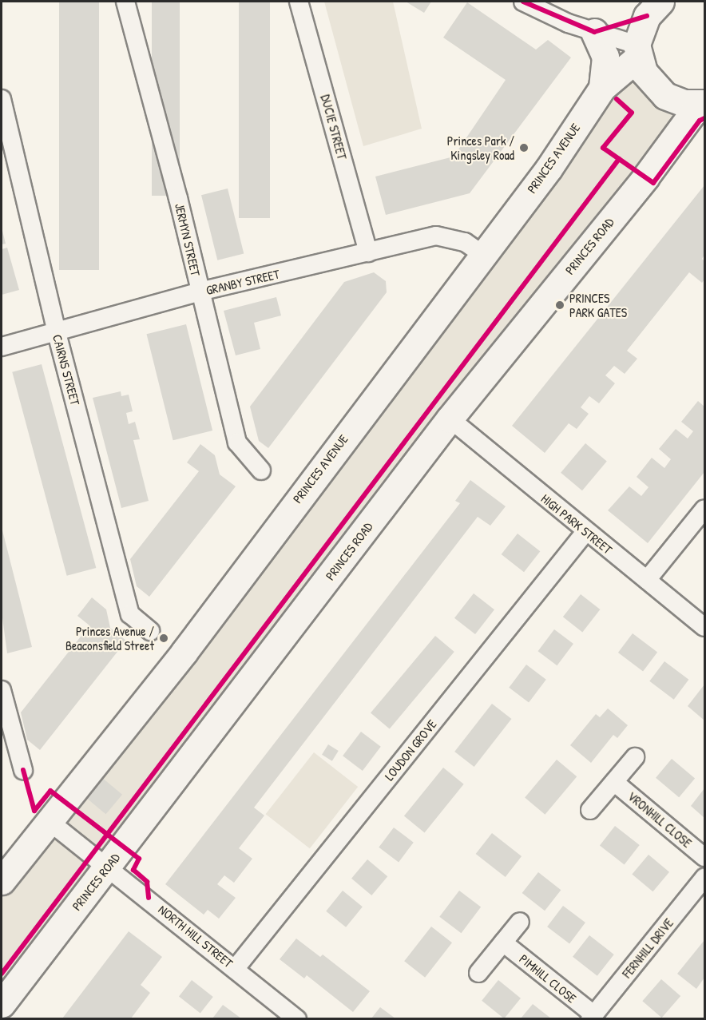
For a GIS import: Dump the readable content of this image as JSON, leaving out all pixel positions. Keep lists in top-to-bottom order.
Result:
{
  "streets": {
    "main road": ["PRINCES AVENUE", "PRINCES ROAD"],
    "street": [
      "DUCIE STREET",
      "JERMYN STREET",
      "GRANBY STREET",
      "CAIRNS STREET",
      "HIGH PARK STREET",
      "LOUDON GROVE",
      "VRONHILL CLOSE",
      "NORTH HILL STREET",
      "FERNHILL DRIVE",
      "PIMHILL CLOSE"
    ]
  },
  "crossings": [
    ["DUCIE STREET", "GRANBY STREET"],
    ["PRINCES AVENUE", "GRANBY STREET"],
    ["PRINCES AVENUE", "NORTH HILL STREET"],
    ["JERMYN STREET", "GRANBY STREET"],
    ["PRINCES ROAD", "HIGH PARK STREET"],
    ["PRINCES ROAD", "NORTH HILL STREET"],
    ["GRANBY STREET", "CAIRNS STREET"],
    ["HIGH PARK STREET", "LOUDON GROVE"],
    ["LOUDON GROVE", "NORTH HILL STREET"],
    ["FERNHILL DRIVE", "PIMHILL CLOSE"]
  ],
  "places": ["Princes Park / Kingsley Road", "PRINCES PARK GATES", "Princes Avenue / Beaconsfield Street"]
}
